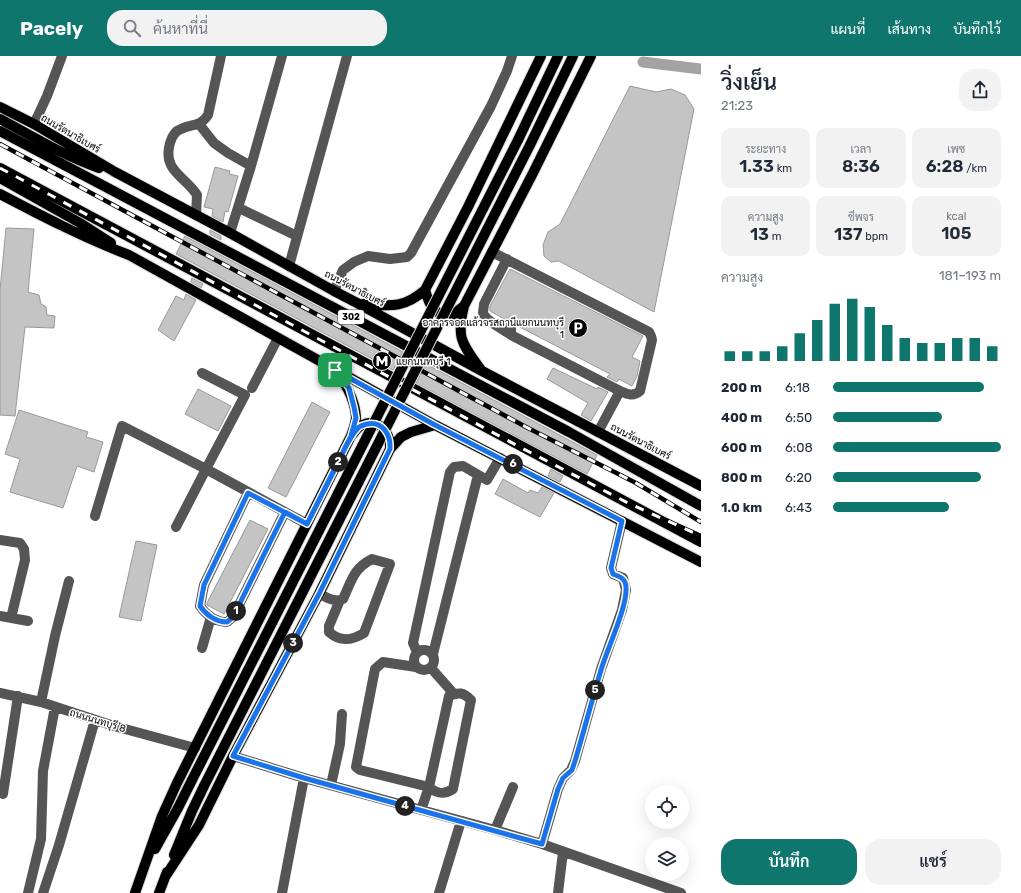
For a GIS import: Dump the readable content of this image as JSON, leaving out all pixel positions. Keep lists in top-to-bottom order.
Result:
{
  "streets": {
    "main road": ["ถนนรัตนาธิเบศร์", "302"],
    "street": ["ถนนนนทบุรี 8"]
  },
  "places": {
    "parking": ["อาคารจอดแล้วจรสถานีแยกนนทบุรี 1"],
    "metro station": ["แยกนนทบุรี 1"]
  },
  "page": {
    "header": "Pacely",
    "search": "ค้นหาที่นี่",
    "nav": ["แผนที่", "เส้นทาง", "บันทึกไว้"],
    "heading": ["วิ่งเย็น", "21:23"],
    "stats": [
      ["ระยะทาง", "1.33 km"],
      ["เวลา", "8:36"],
      ["เพซ", "6:28 /km"],
      ["ความสูง", "13 m"],
      ["ชีพจร", "137 bpm"],
      ["kcal", "105"]
    ],
    "chart": ["ความสูง", "181–193 m"],
    "list": [
      {
        "name": "200 m",
        "note": "6:18"
      },
      {
        "name": "400 m",
        "note": "6:50"
      },
      {
        "name": "600 m",
        "note": "6:08"
      },
      {
        "name": "800 m",
        "note": "6:20"
      },
      {
        "name": "1.0 km",
        "note": "6:43"
      }
    ],
    "pins": [
      "2",
      "6",
      "1",
      "3",
      "5",
      "4"
    ],
    "buttons": ["บันทึก", "แชร์"]
  }
}
